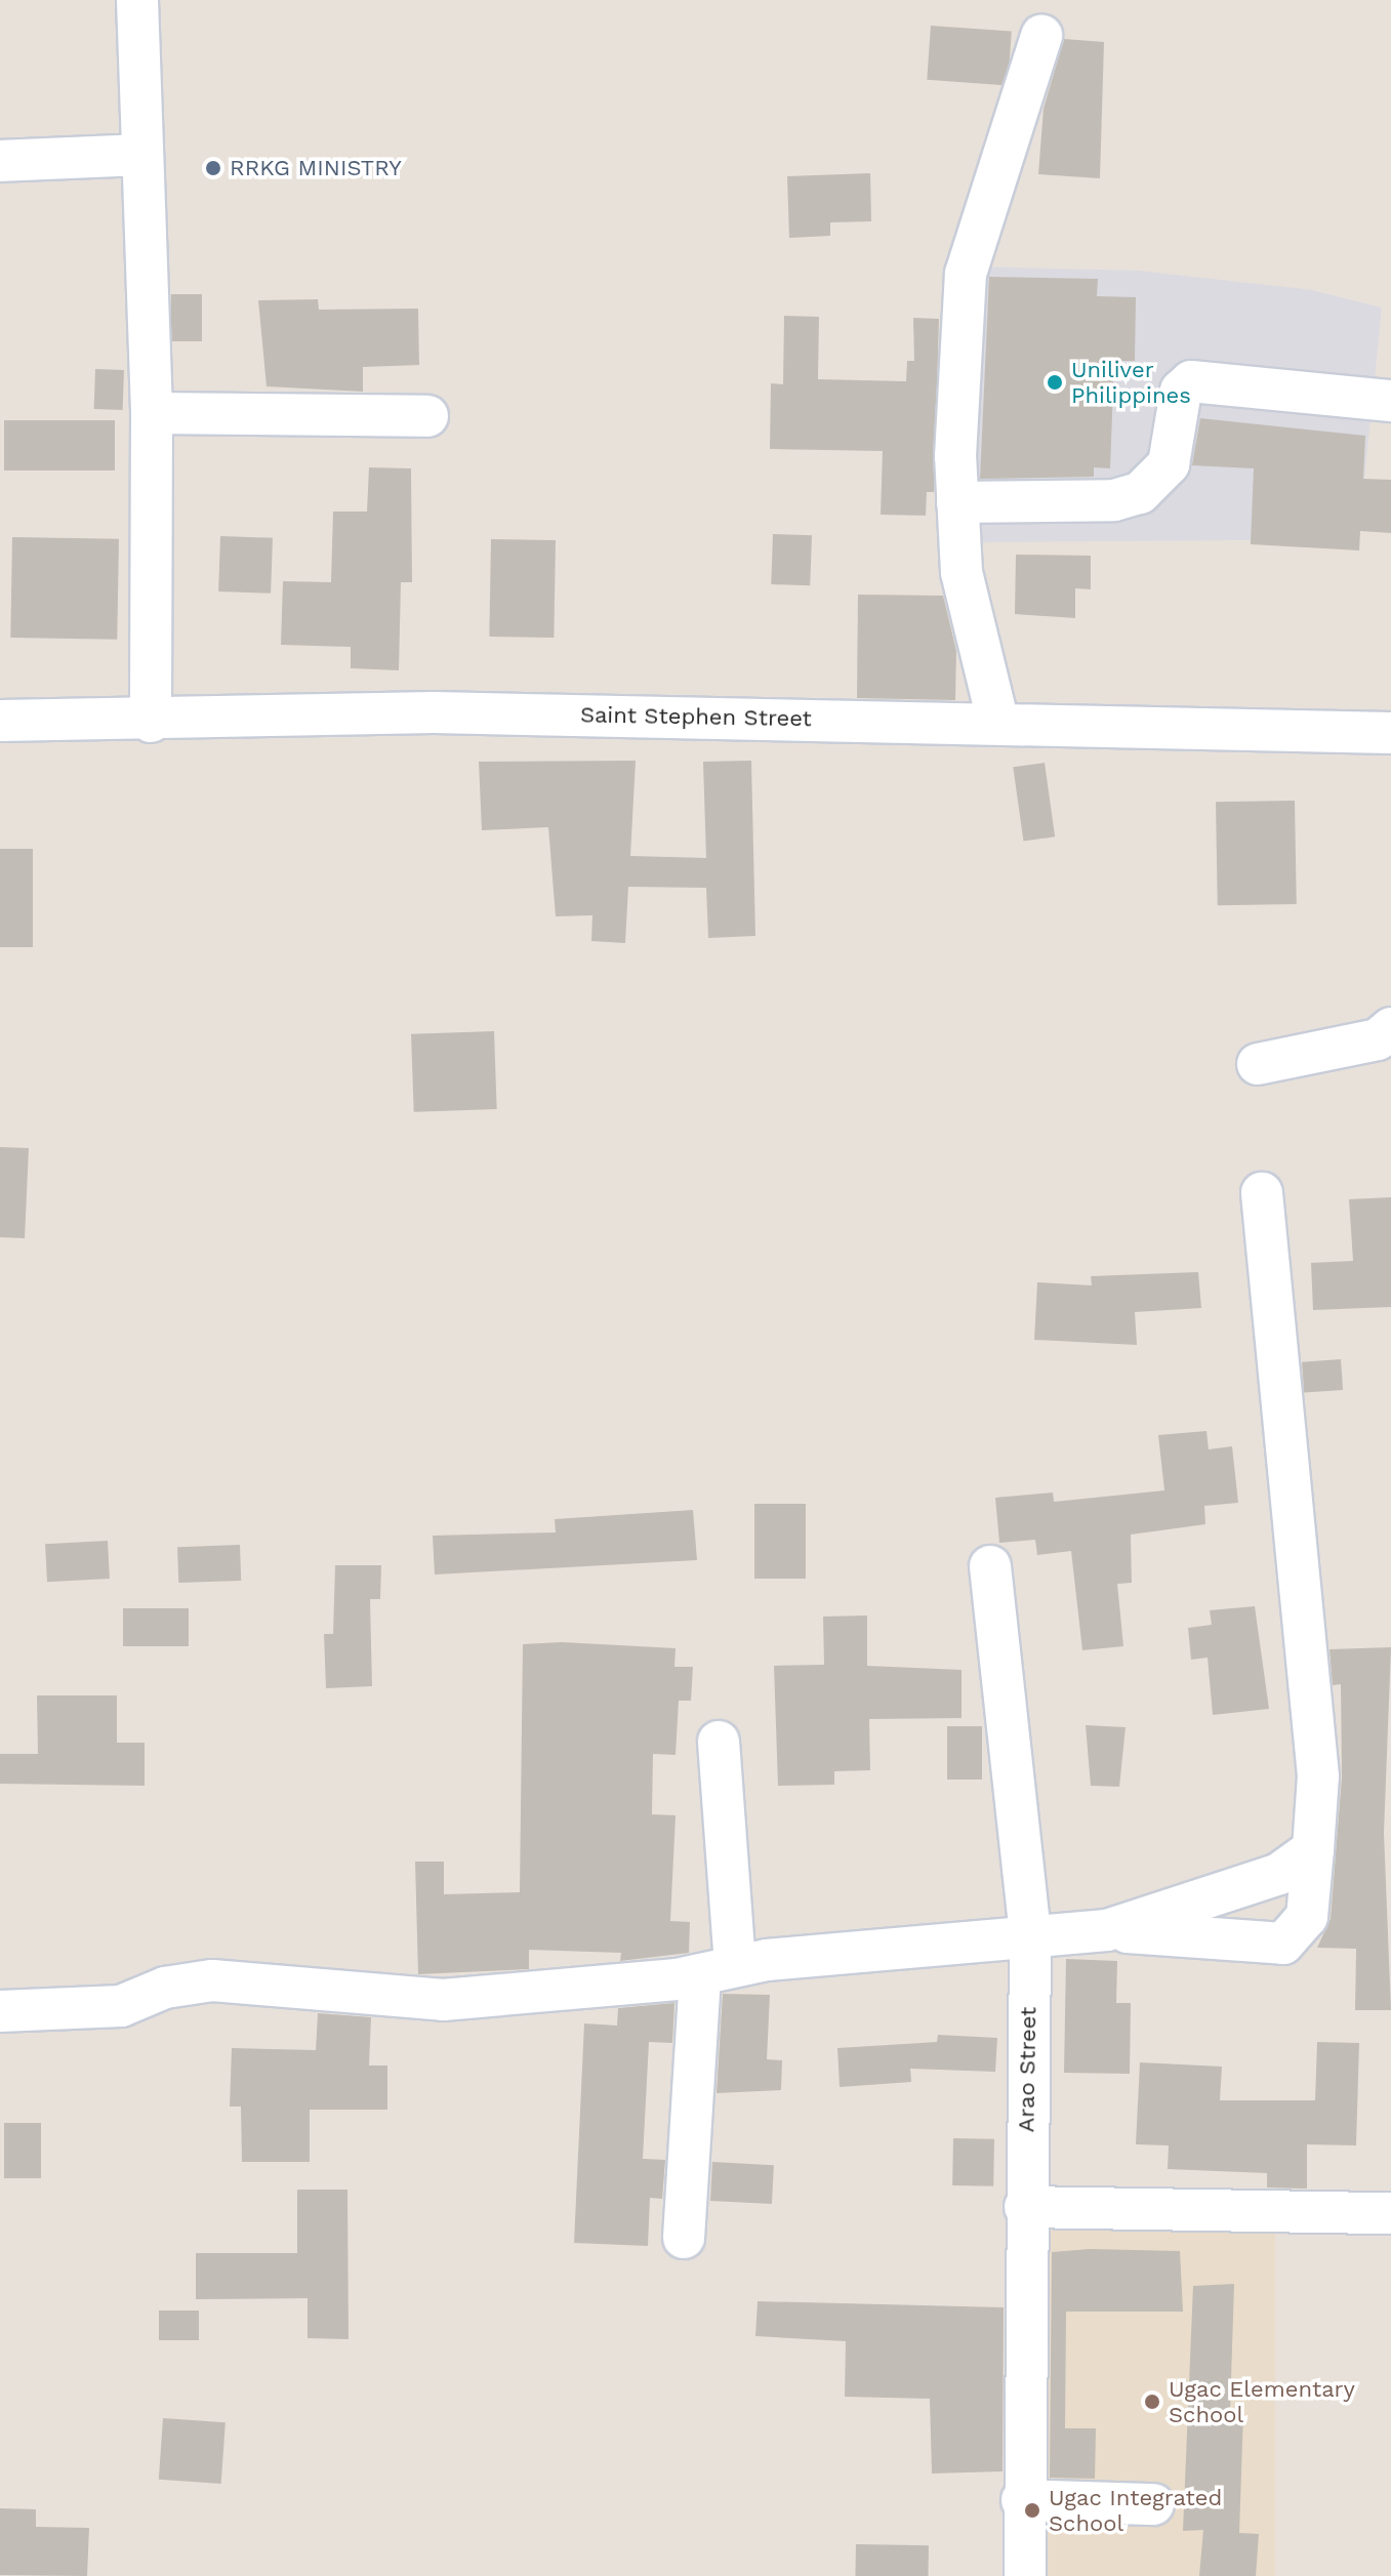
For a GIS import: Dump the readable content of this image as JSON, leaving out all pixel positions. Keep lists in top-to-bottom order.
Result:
{
  "streets": {
    "street": ["Saint Stephen Street", "Arao Street"]
  },
  "places": [
    "RRKG MINISTRY",
    "Uniliver Philippines",
    "Ugac Elementary School",
    "Ugac Integrated School"
  ]
}
